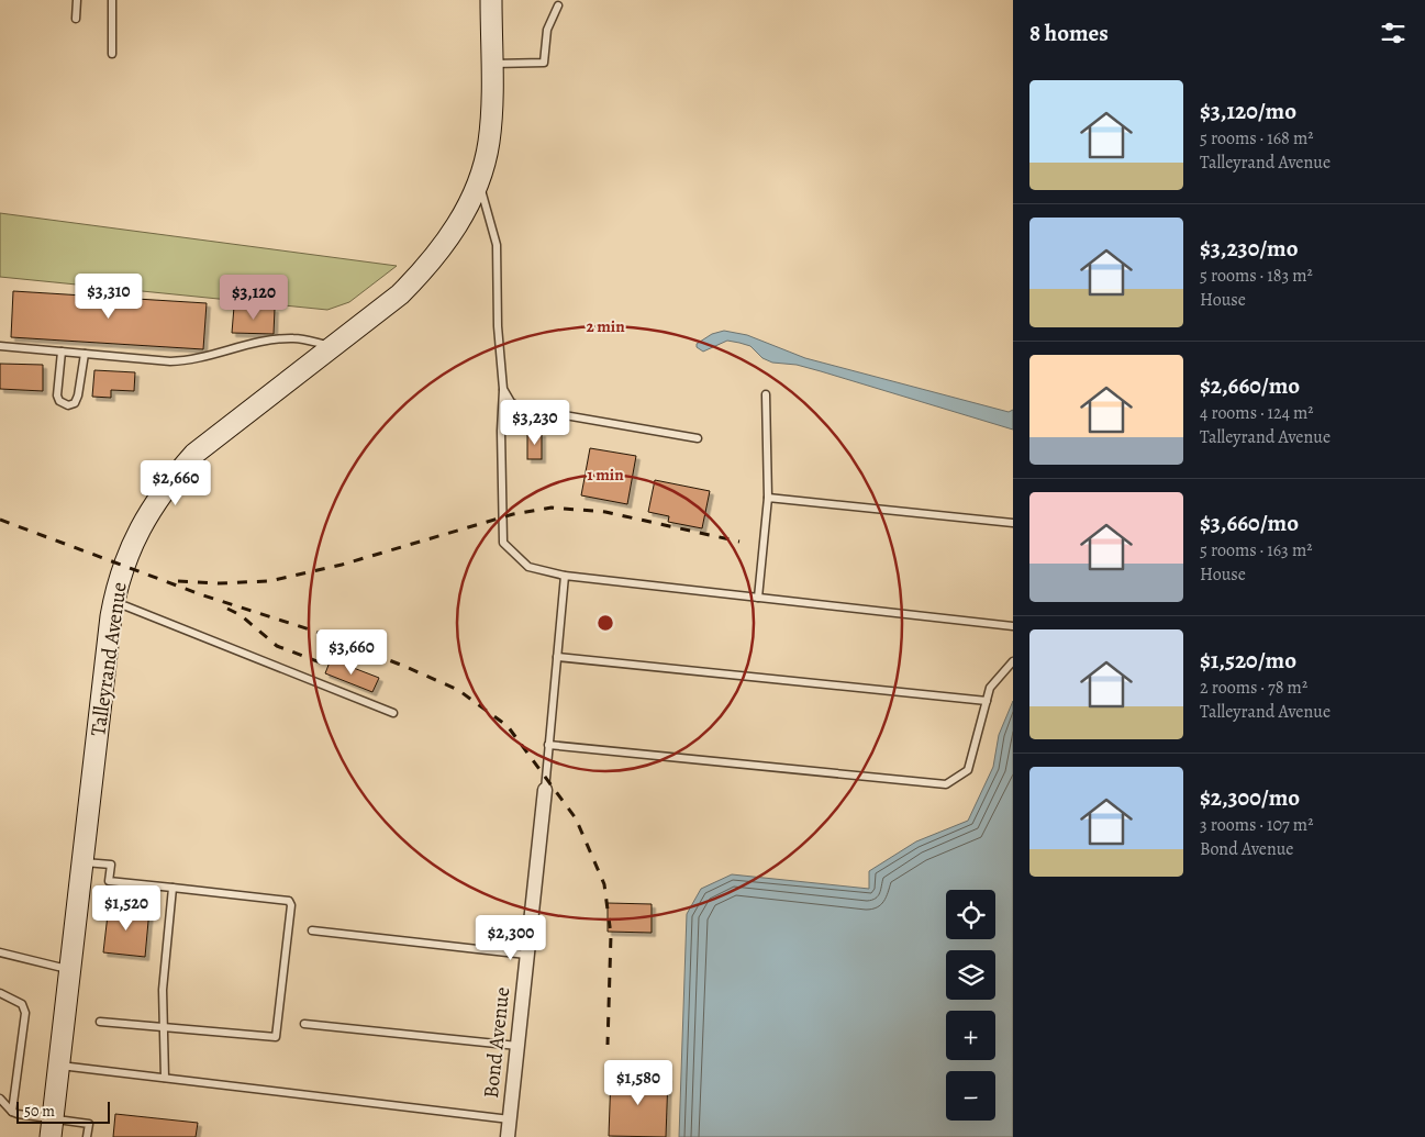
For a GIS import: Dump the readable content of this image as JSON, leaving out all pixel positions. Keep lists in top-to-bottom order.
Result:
{
  "streets": {
    "street": ["Talleyrand Avenue", "Bond Avenue"]
  },
  "scale_bar": "50 m",
  "page": {
    "heading": "8 homes",
    "list": [
      {
        "name": "$3,120/mo",
        "note": "5 rooms · 168 m² · Talleyrand Avenue"
      },
      {
        "name": "$3,230/mo",
        "note": "5 rooms · 183 m² · House"
      },
      {
        "name": "$2,660/mo",
        "note": "4 rooms · 124 m² · Talleyrand Avenue"
      },
      {
        "name": "$3,660/mo",
        "note": "5 rooms · 163 m² · House"
      },
      {
        "name": "$1,520/mo",
        "note": "2 rooms · 78 m² · Talleyrand Avenue"
      },
      {
        "name": "$2,300/mo",
        "note": "3 rooms · 107 m² · Bond Avenue"
      }
    ],
    "price": [
      "$3,310",
      "$3,120",
      "$3,230",
      "$2,660",
      "$3,660",
      "$1,520",
      "$2,300",
      "$1,580"
    ],
    "map_buttons": ["+", "−"],
    "scale": "50 m"
  },
  "rings": ["2 min", "1 min"]
}
